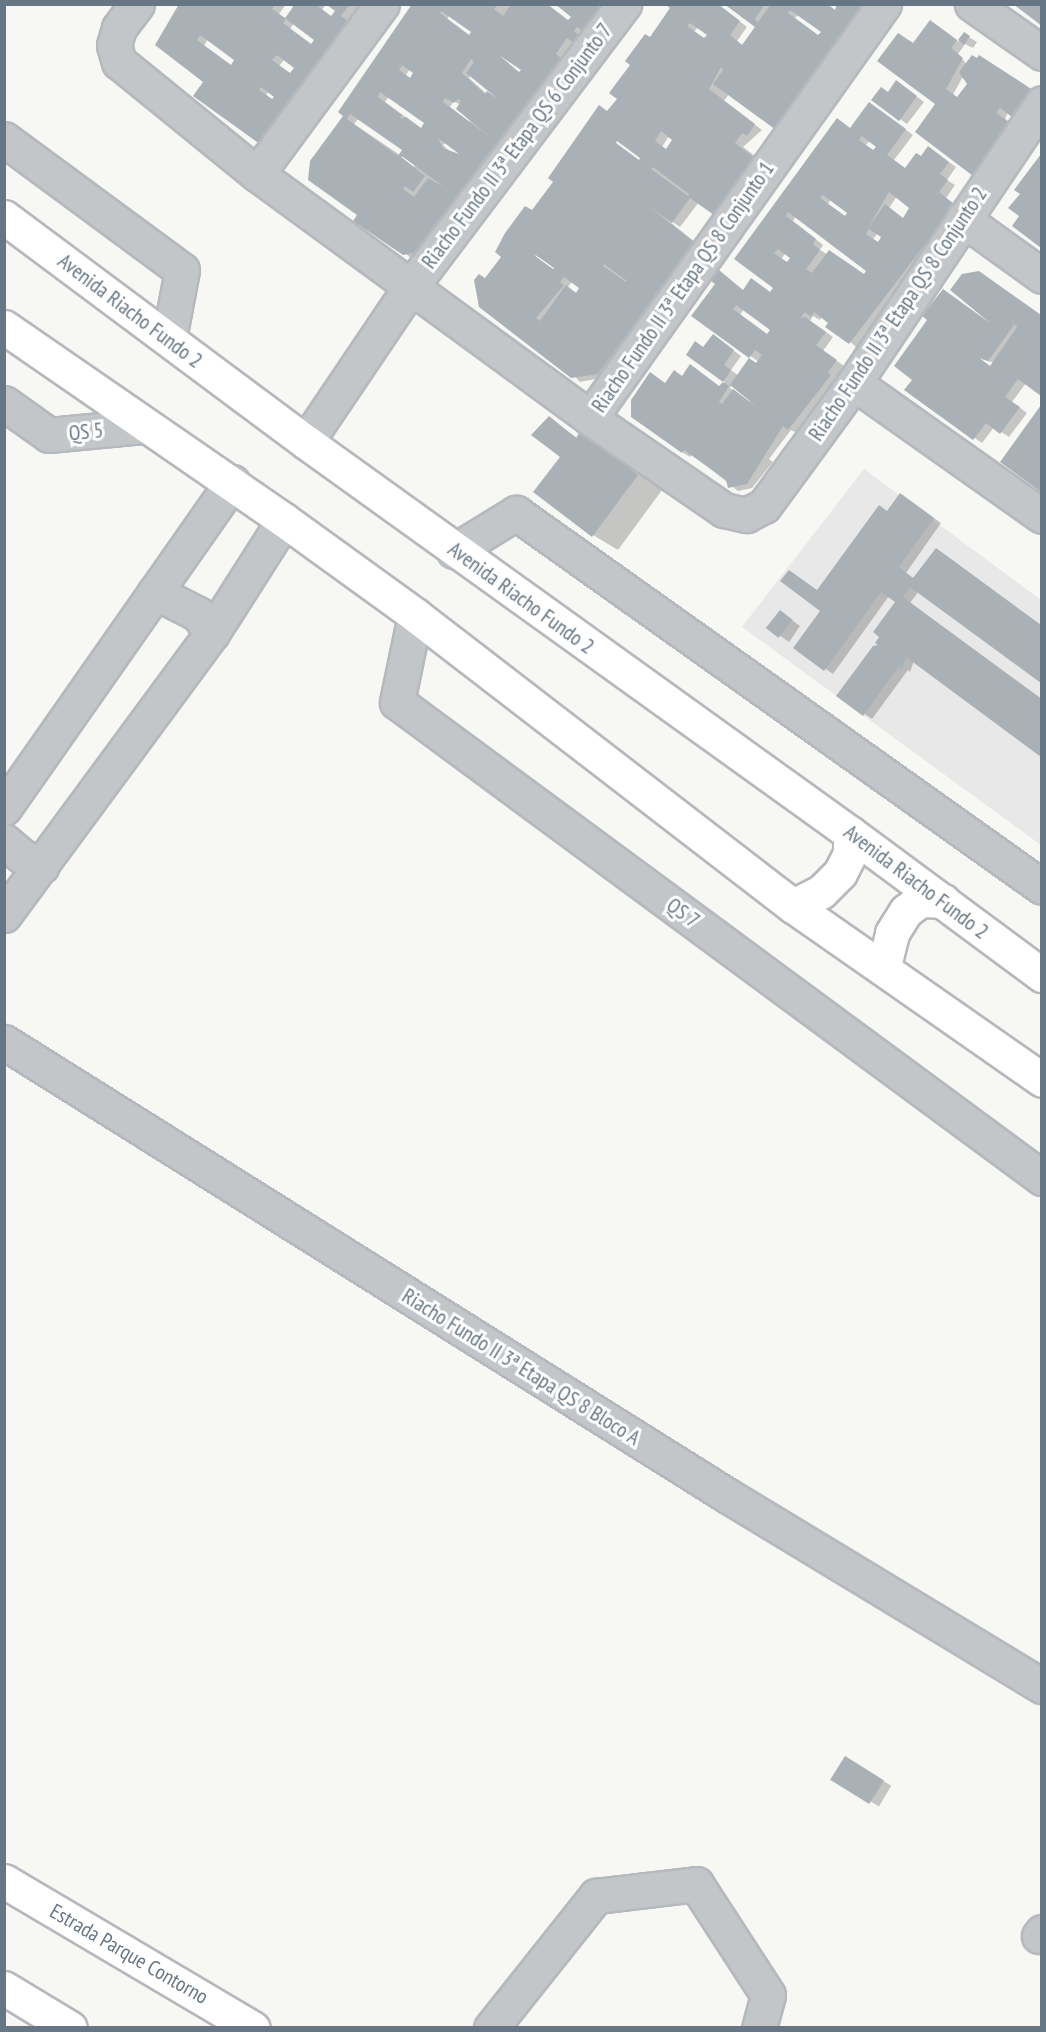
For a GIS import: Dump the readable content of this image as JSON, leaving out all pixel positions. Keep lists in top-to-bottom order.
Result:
{
  "streets": {
    "main road": ["Avenida Riacho Fundo 2", "Estrada Parque Contorno"],
    "street": [
      "Riacho Fundo II 3ª Etapa QS 6 Conjunto 7",
      "Riacho Fundo II 3ª Etapa QS 8 Conjunto 1",
      "Riacho Fundo II 3ª Etapa QS 8 Conjunto 2",
      "QS 5",
      "QS 7",
      "Riacho Fundo II 3ª Etapa QS 8 Bloco A"
    ]
  },
  "crossings": [
    ["Riacho Fundo II 3ª Etapa QS 6 Conjunto 7", "Riacho Fundo II 3ª Etapa QS 8 Conjunto 1"],
    ["Riacho Fundo II 3ª Etapa QS 6 Conjunto 7", "Avenida Riacho Fundo 2"],
    ["Riacho Fundo II 3ª Etapa QS 8 Conjunto 1", "Riacho Fundo II 3ª Etapa QS 8 Conjunto 2"]
  ]
}
